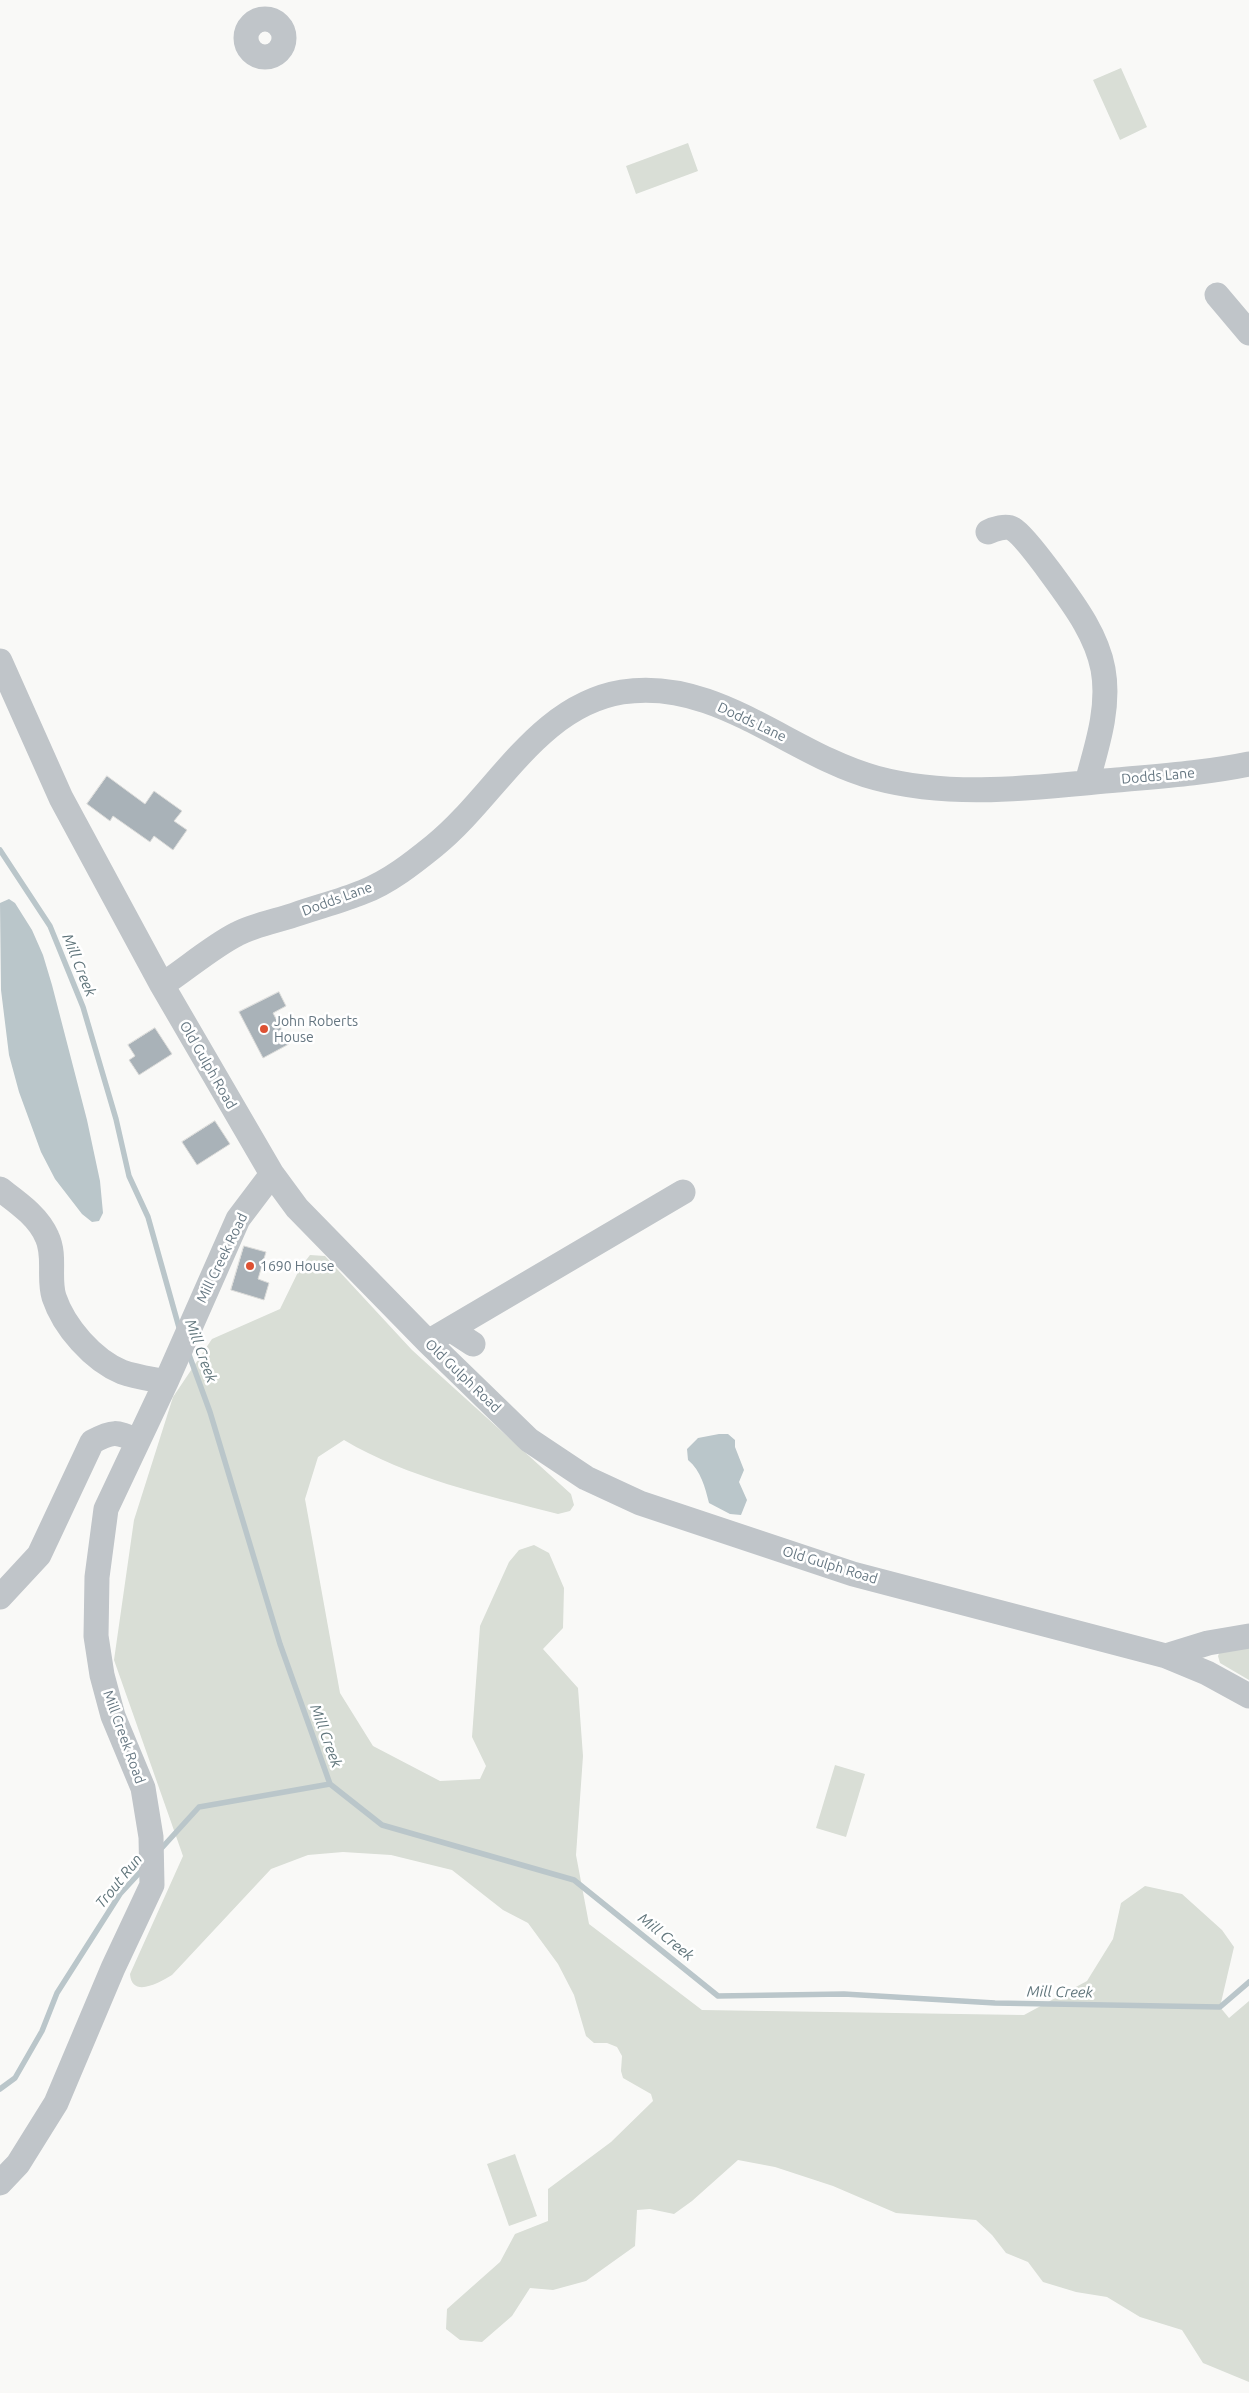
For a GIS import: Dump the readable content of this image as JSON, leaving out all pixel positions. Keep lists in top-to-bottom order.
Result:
{
  "streets": {
    "street": ["Dodds Lane", "Old Gulph Road", "Mill Creek Road"]
  },
  "crossings": [
    ["Dodds Lane", "Old Gulph Road"],
    ["Old Gulph Road", "Mill Creek Road"]
  ],
  "water": ["Mill Creek", "Trout Run"],
  "places": ["John Roberts House", "1690 House"]
}
